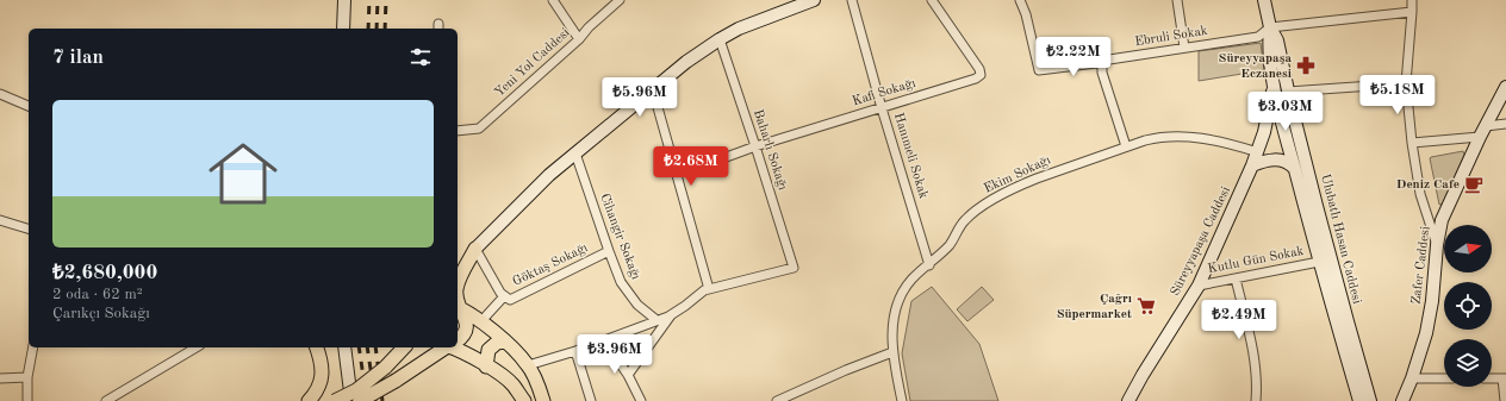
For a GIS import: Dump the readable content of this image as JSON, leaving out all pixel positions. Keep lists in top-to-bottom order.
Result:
{
  "streets": {
    "street": [
      "Ebruli Sokak",
      "Yeni Yol Caddesi",
      "Kafi Sokağı",
      "Baharlı Sokağı",
      "Hanımeli Sokak",
      "Ekim Sokağı",
      "Cihangir Sokağı",
      "Ulubatlı Hasan Caddesi",
      "Süreyyapaşa Caddesi",
      "Kutlu Gün Sokak",
      "Göktaş Sokağı",
      "Zafer Caddesi"
    ]
  },
  "crossings": [
    ["Ebruli Sokak", "Süreyyapaşa Caddesi"],
    ["Kafi Sokağı", "Baharlı Sokağı"],
    ["Kafi Sokağı", "Hanımeli Sokak"],
    ["Hanımeli Sokak", "Ekim Sokağı"],
    ["Ekim Sokağı", "Süreyyapaşa Caddesi"],
    ["Cihangir Sokağı", "Göktaş Sokağı"],
    ["Ulubatlı Hasan Caddesi", "Süreyyapaşa Caddesi"],
    ["Ulubatlı Hasan Caddesi", "Kutlu Gün Sokak"],
    ["Süreyyapaşa Caddesi", "Kutlu Gün Sokak"]
  ],
  "places": {
    "pharmacy": ["Süreyyapaşa Eczanesi"],
    "cafe": ["Deniz Cafe"],
    "supermarket": ["Çağrı Süpermarket"]
  },
  "north": "right",
  "page": {
    "heading": "7 ilan",
    "price": [
      "₺2.22M",
      "₺5.18M",
      "₺5.96M",
      "₺3.03M",
      "₺2.68M",
      "₺2.49M",
      "₺3.96M"
    ],
    "list": [
      {
        "name": "₺2,680,000",
        "note": "2 oda · 62 m² · Çarıkçı Sokağı"
      }
    ]
  }
}
